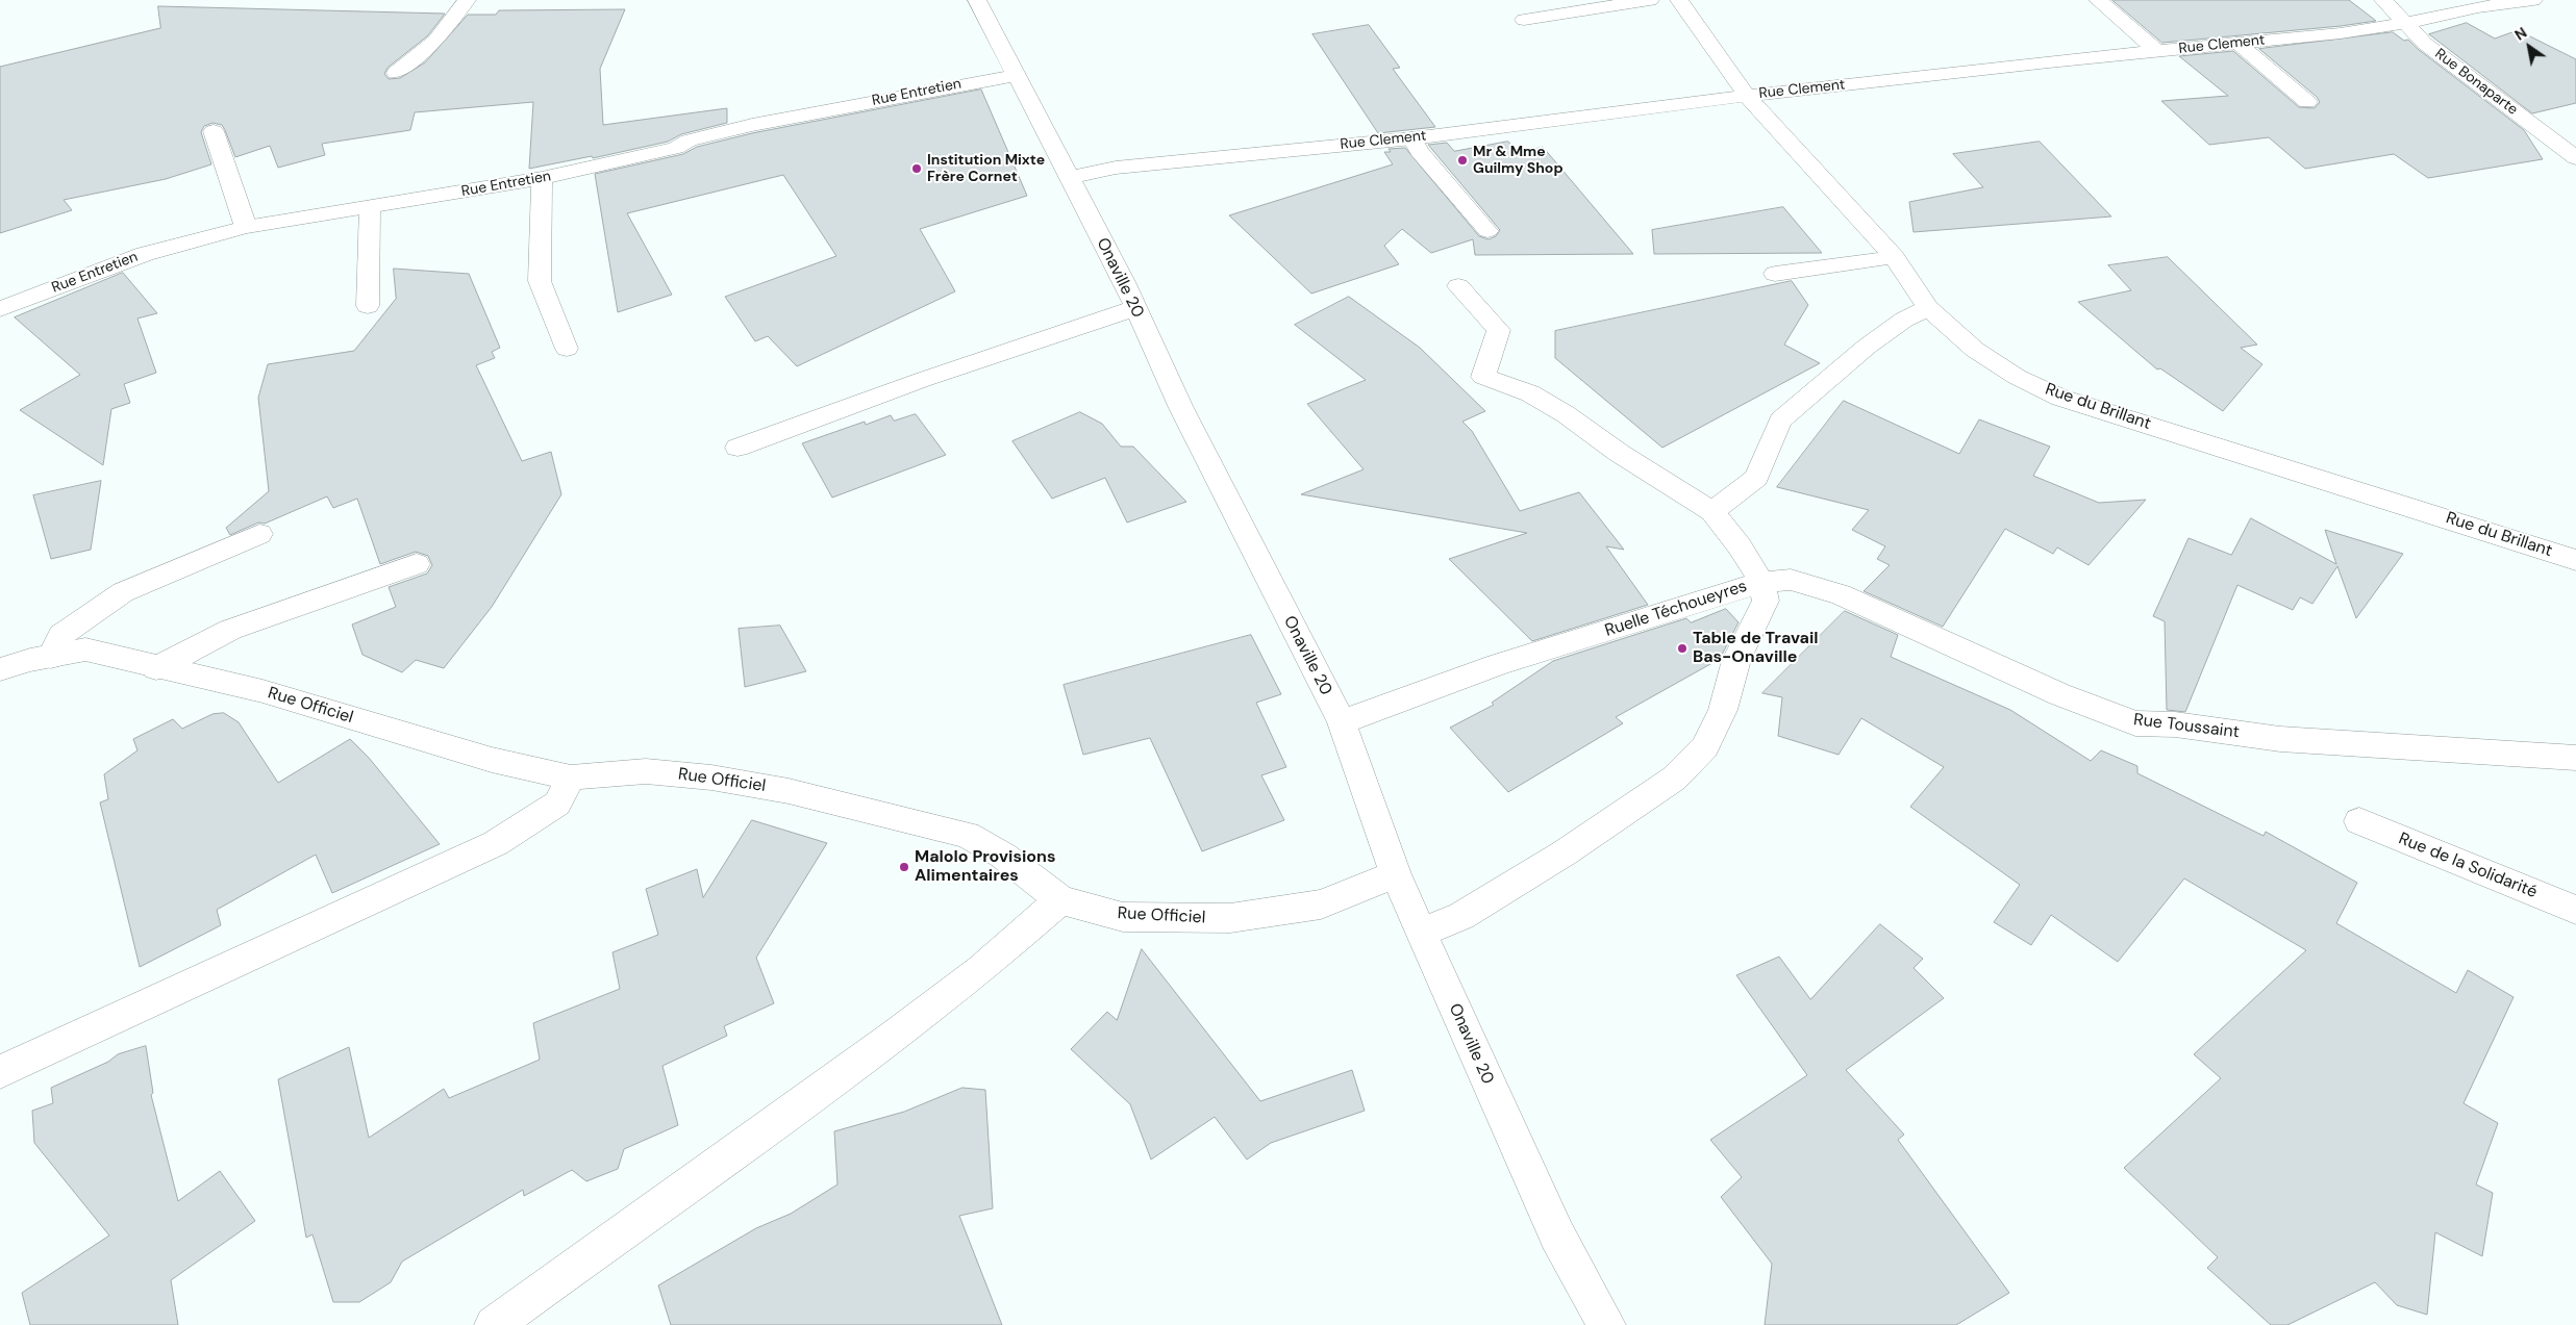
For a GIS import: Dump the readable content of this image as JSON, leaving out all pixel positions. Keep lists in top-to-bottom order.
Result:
{
  "streets": {
    "street": [
      "Rue Clement",
      "Rue Bonaparte",
      "Rue Entretien",
      "Onaville 20",
      "Rue du Brillant",
      "Ruelle Téchoueyres",
      "Rue Officiel",
      "Rue Toussaint",
      "Rue de la Solidarité"
    ]
  },
  "crossings": [
    ["Rue Clement", "Rue Bonaparte"],
    ["Rue Clement", "Onaville 20"],
    ["Rue Clement", "Rue du Brillant"],
    ["Rue Entretien", "Onaville 20"],
    ["Onaville 20", "Ruelle Téchoueyres"],
    ["Onaville 20", "Rue Officiel"],
    ["Ruelle Téchoueyres", "Rue Toussaint"]
  ],
  "places": [
    "Mr & Mme Guilmy Shop",
    "Institution Mixte Frère Cornet",
    "Table de Travail Bas-Onaville",
    "Malolo Provisions Alimentaires"
  ],
  "north": "top left"
}
